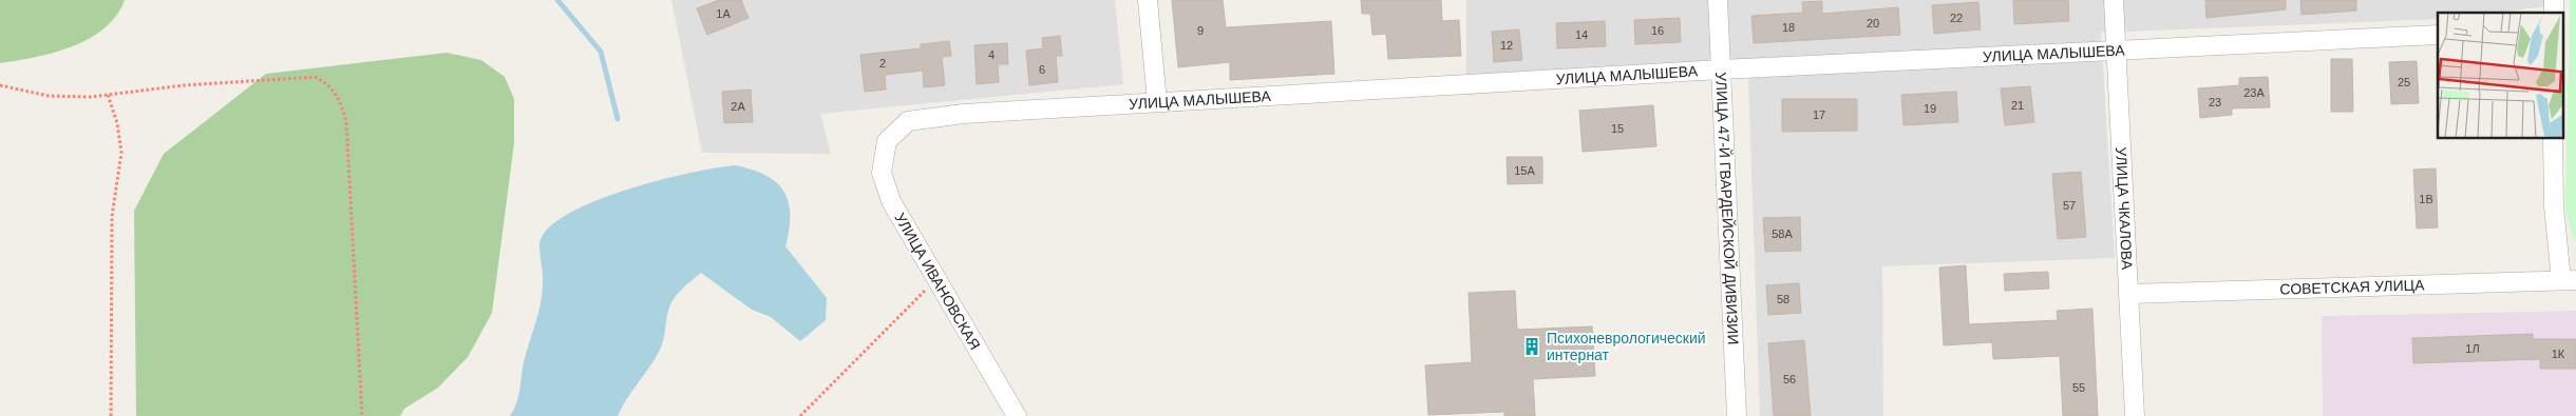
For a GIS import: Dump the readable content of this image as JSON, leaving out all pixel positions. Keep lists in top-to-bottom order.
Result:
{
  "streets": {
    "street": [
      "УЛИЦА МАЛЫШЕВА",
      "УЛИЦА 47-Й ГВАРДЕЙСКОЙ ДИВИЗИИ",
      "УЛИЦА ЧКАЛОВА",
      "УЛИЦА ИВАНОВСКАЯ",
      "СОВЕТСКАЯ УЛИЦА"
    ]
  },
  "crossings": [
    ["УЛИЦА МАЛЫШЕВА", "УЛИЦА 47-Й ГВАРДЕЙСКОЙ ДИВИЗИИ"],
    ["УЛИЦА МАЛЫШЕВА", "УЛИЦА ЧКАЛОВА"],
    ["УЛИЦА МАЛЫШЕВА", "УЛИЦА ИВАНОВСКАЯ"],
    ["УЛИЦА ЧКАЛОВА", "СОВЕТСКАЯ УЛИЦА"]
  ],
  "places": {
    "building": ["Психоневрологический интернат"]
  },
  "house_numbers": [
    "1А",
    "22",
    "20",
    "18",
    "9",
    "16",
    "14",
    "12",
    "4",
    "2",
    "6",
    "25",
    "23А",
    "23",
    "21",
    "2А",
    "19",
    "17",
    "15",
    "15А",
    "1В",
    "57",
    "58А",
    "58",
    "1Л",
    "1К",
    "56",
    "55"
  ]
}
